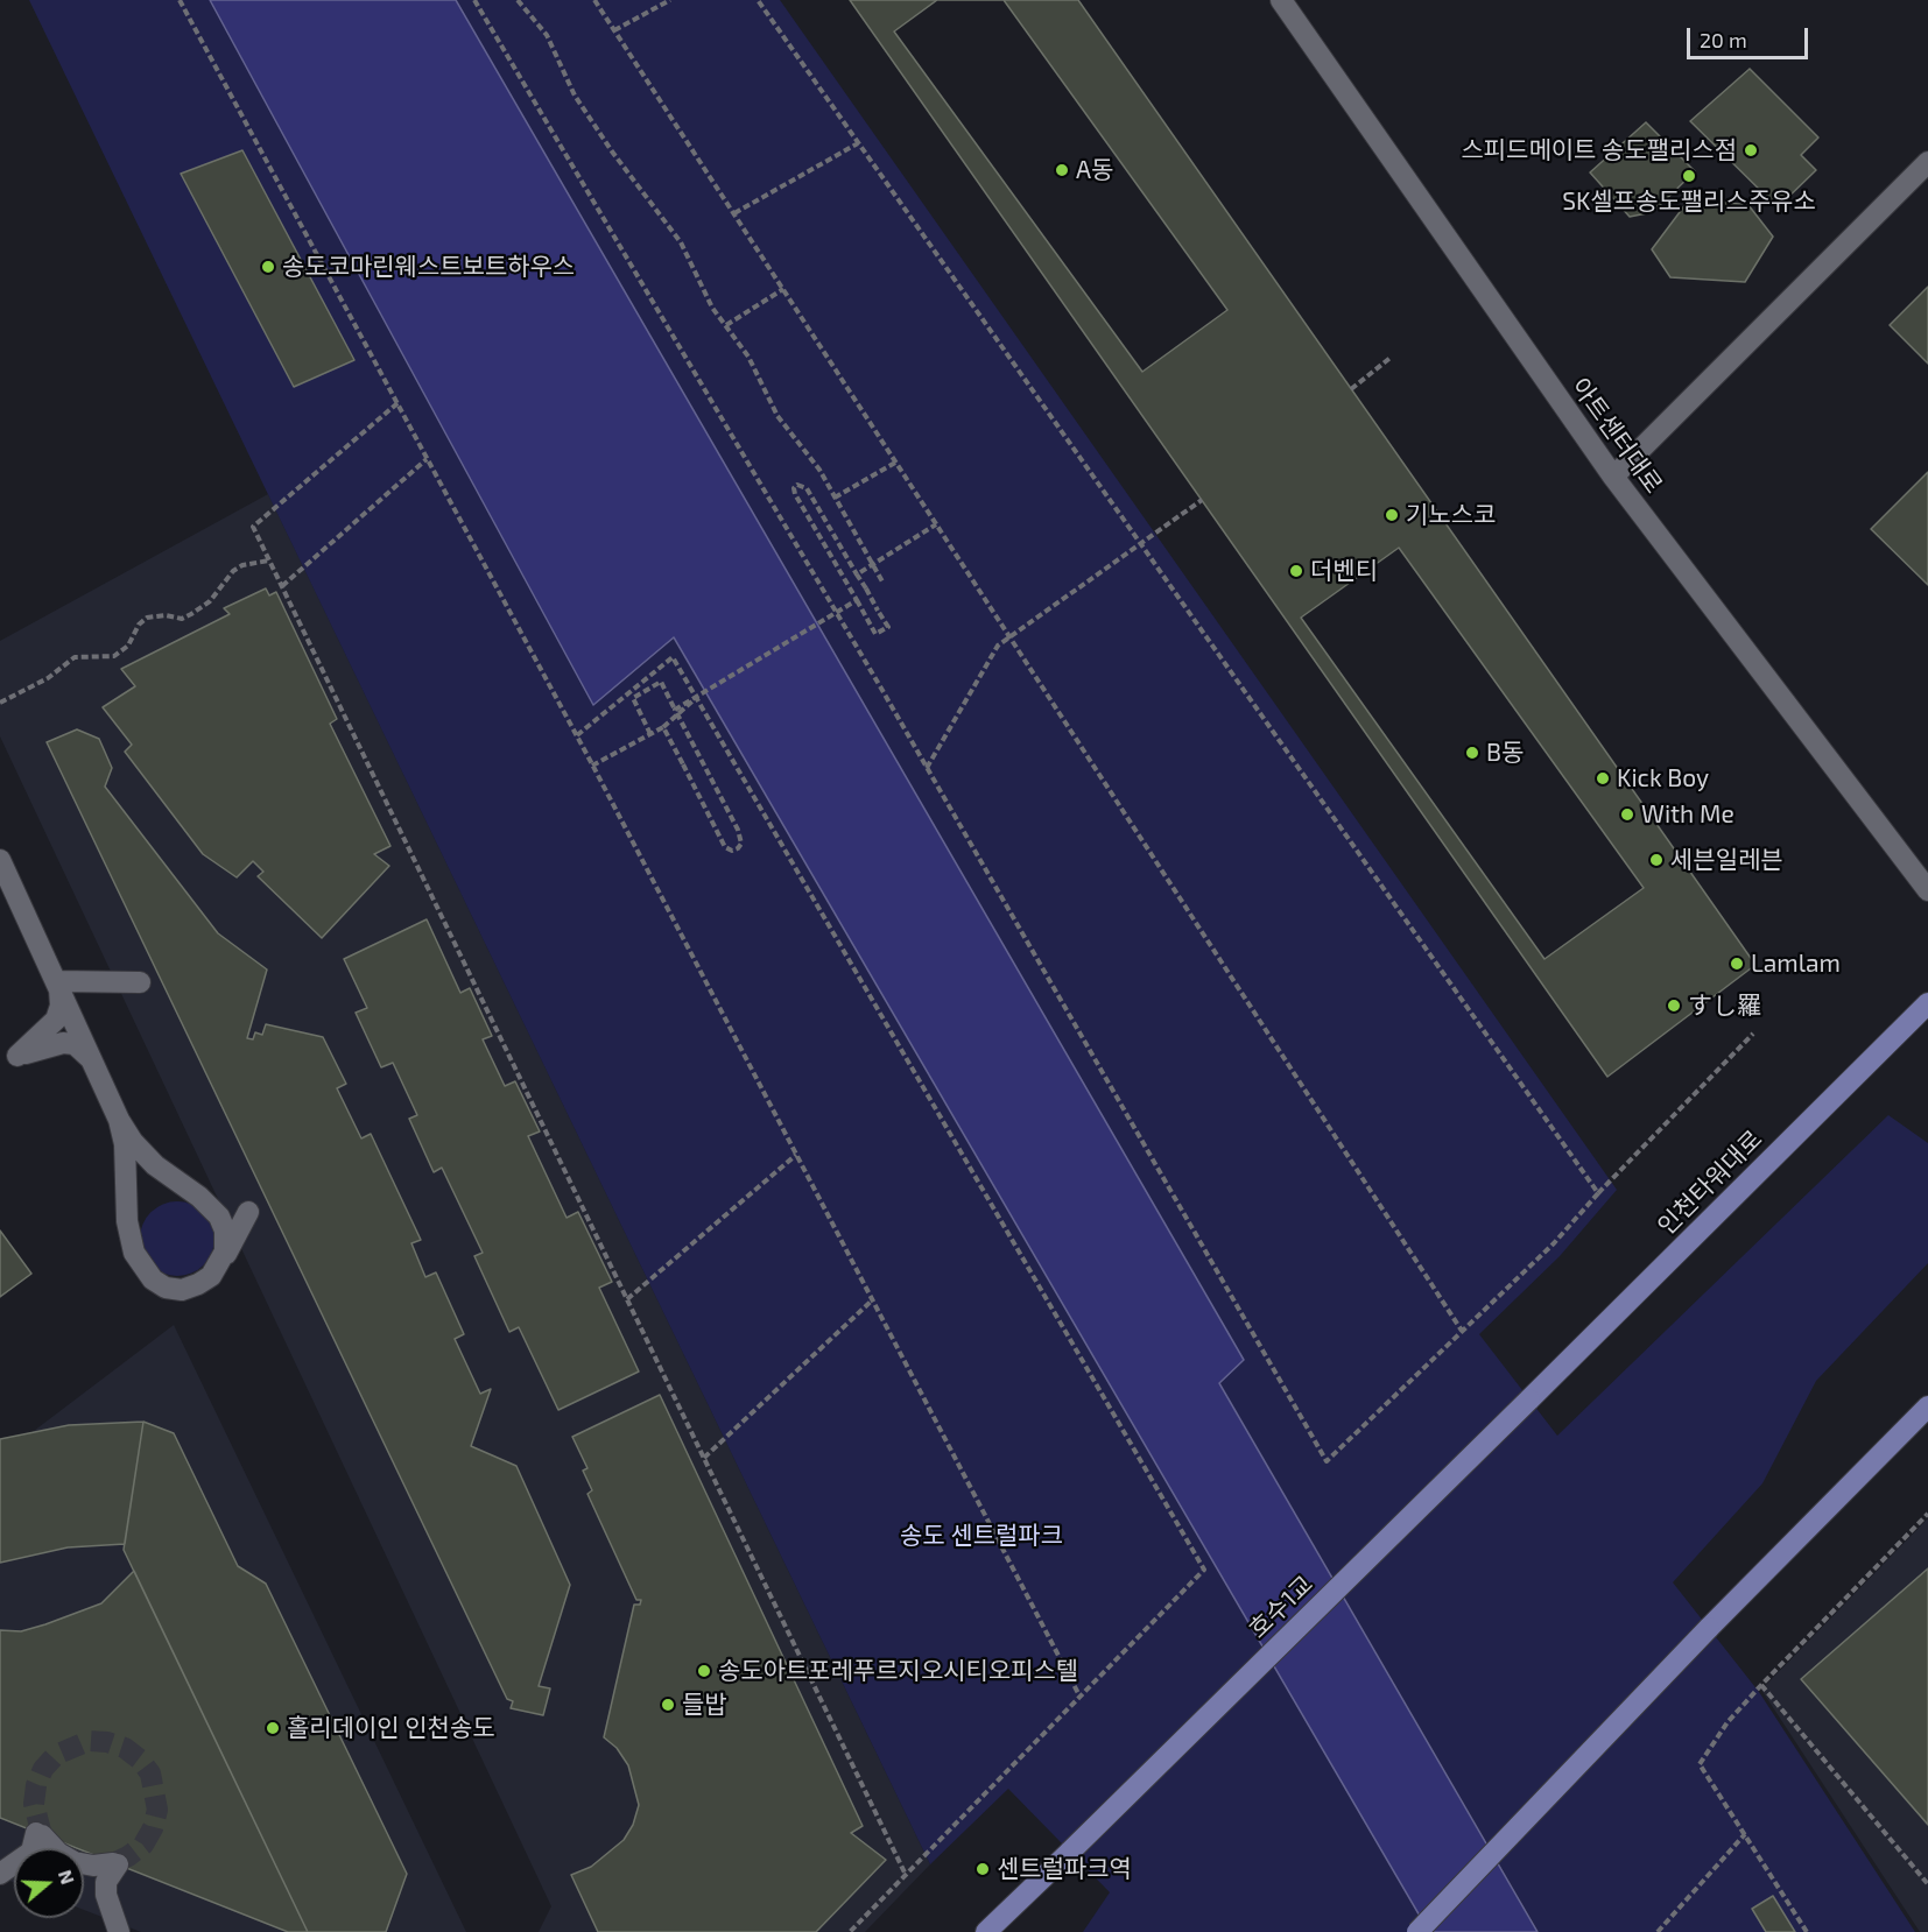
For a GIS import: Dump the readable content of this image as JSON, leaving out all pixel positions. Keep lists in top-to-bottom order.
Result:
{
  "streets": {
    "main road": ["인천타워대로", "호수1교"],
    "street": ["아트센터대로"]
  },
  "crossings": [
    ["인천타워대로", "호수1교"]
  ],
  "parks": ["송도 센트럴파크"],
  "places": [
    "스피드메이트 송도팰리스점",
    "A동",
    "SK셀프송도팰리스주유소",
    "송도코마린웨스트보트하우스",
    "기노스코",
    "더벤티",
    "B동",
    "Kick Boy",
    "With Me",
    "세븐일레븐",
    "Lamlam",
    "すし羅",
    "송도아트포레푸르지오시티오피스텔",
    "들밥",
    "홀리데이인 인천송도",
    "센트럴파크역"
  ],
  "scale_bar": "20 m",
  "north": "right"
}
